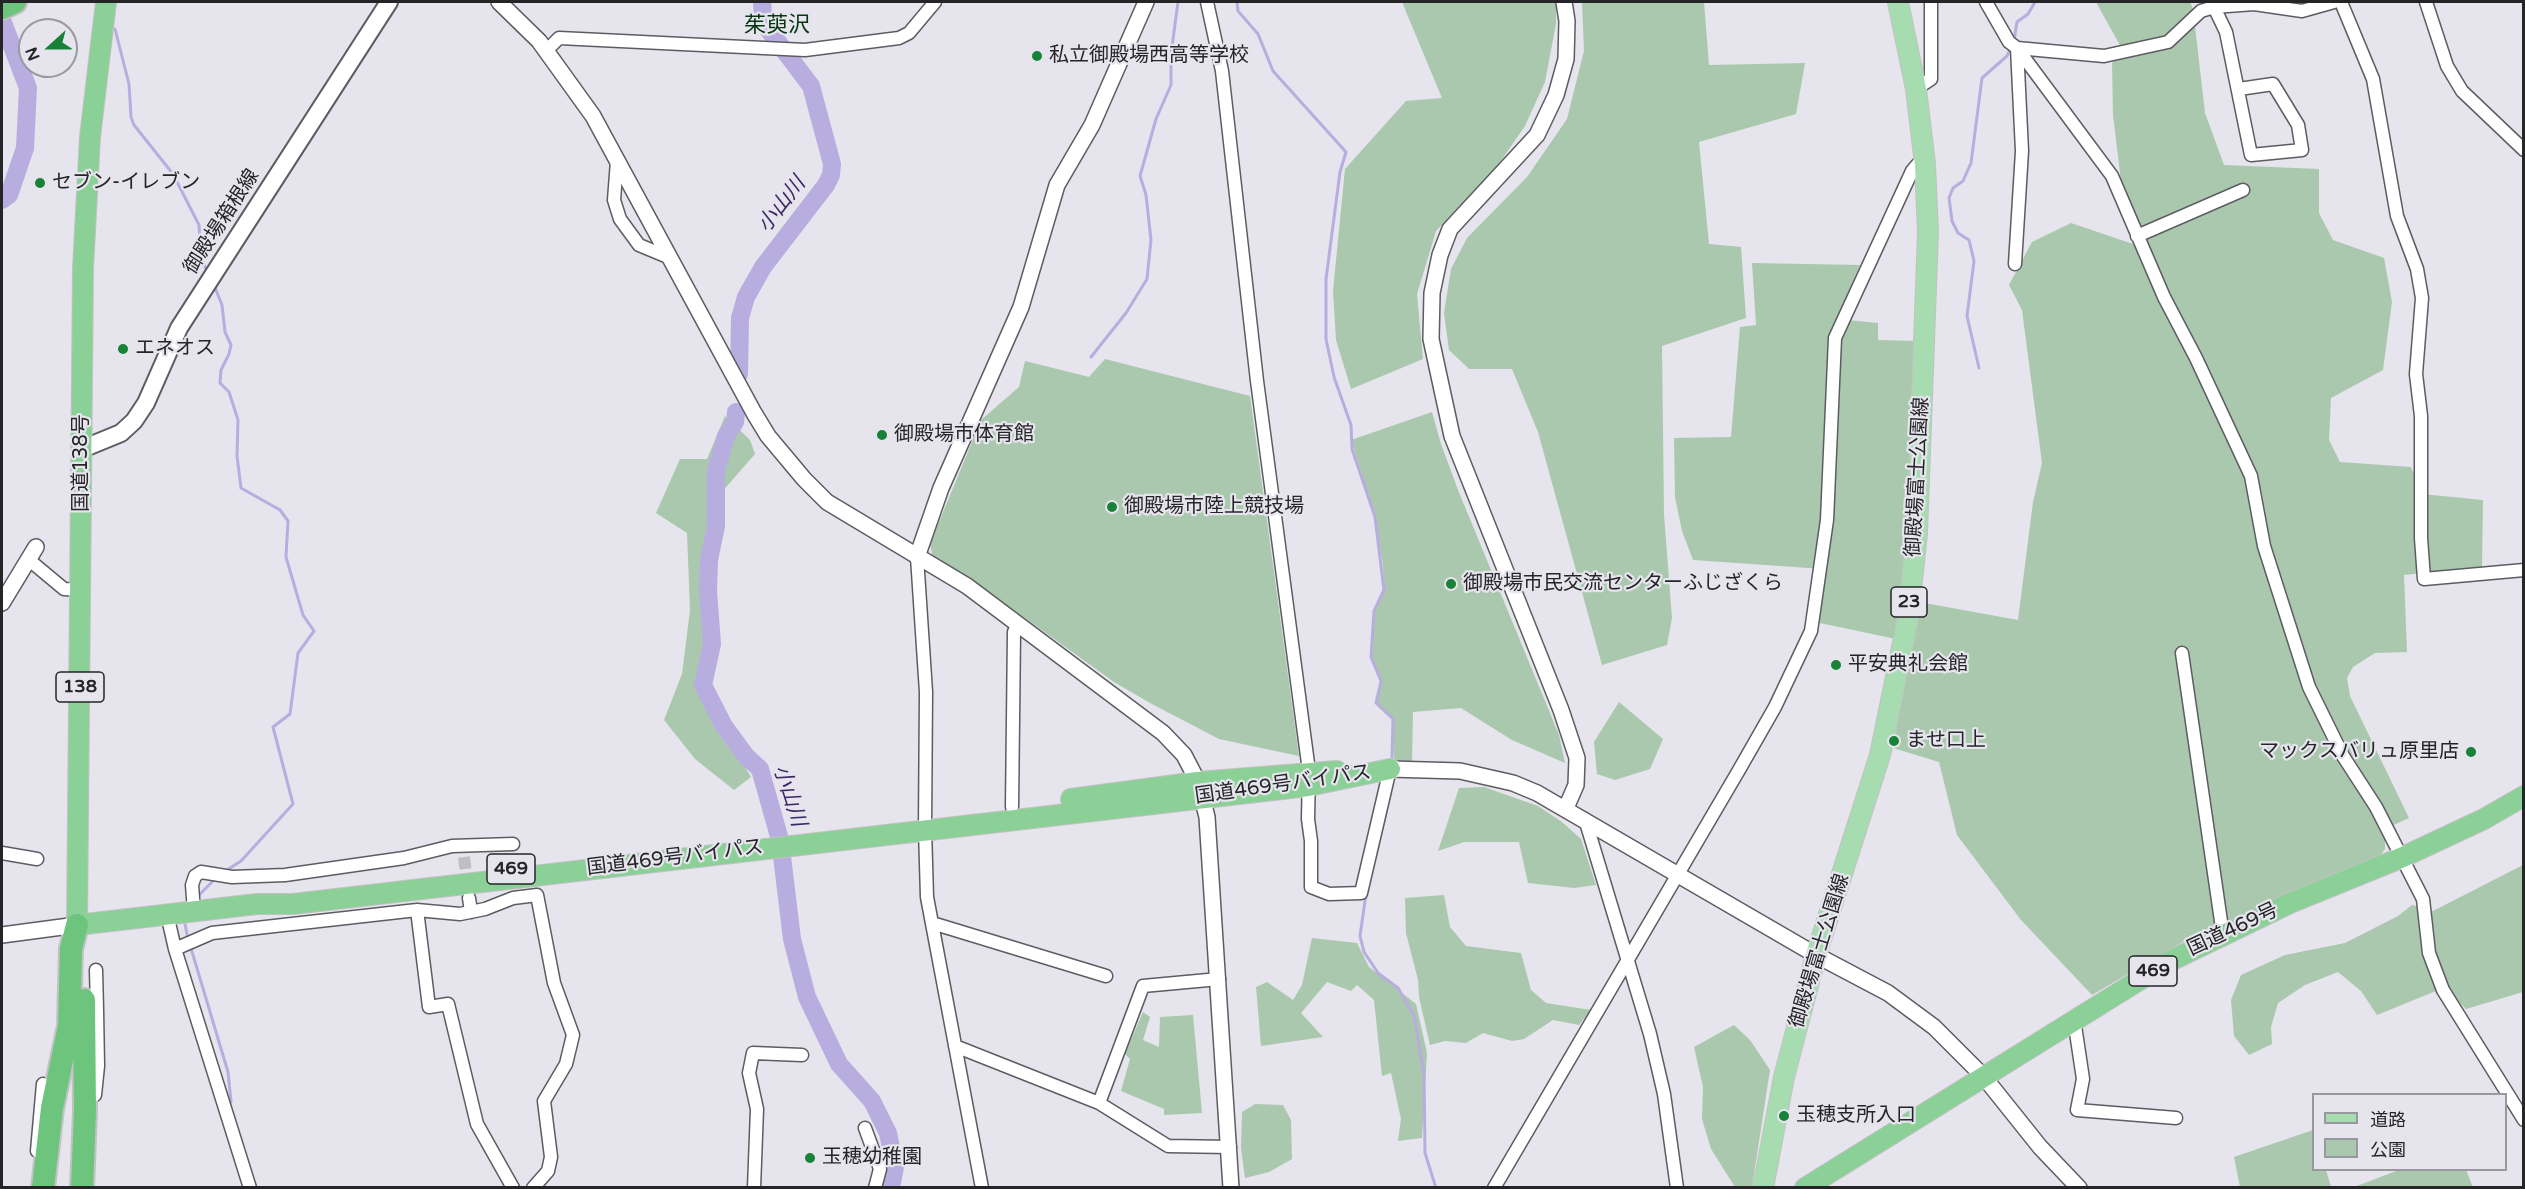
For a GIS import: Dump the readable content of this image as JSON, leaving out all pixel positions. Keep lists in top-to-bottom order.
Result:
{
  "streets": {
    "highway": [
      "国道138号",
      "138",
      "国道469号バイパス",
      "469",
      "国道469号"
    ],
    "main road": ["御殿場箱根線", "御殿場富士公園線", "23"]
  },
  "crossings": [
    ["御殿場箱根線", "国道138号"],
    ["国道138号", "138"],
    ["国道138号", "国道469号バイパス"],
    ["138", "国道469号バイパス"]
  ],
  "districts": ["茱萸沢"],
  "water": ["小山川"],
  "places": [
    "私立御殿場西高等学校",
    "セブン-イレブン",
    "エネオス",
    "御殿場市体育館",
    "御殿場市陸上競技場",
    "御殿場市民交流センターふじざくら",
    "平安典礼会館",
    "ませ口上",
    "マックスバリュ原里店",
    "玉穂支所入口",
    "玉穂幼稚園"
  ],
  "legend": ["道路", "公園"],
  "north": "left"
}
